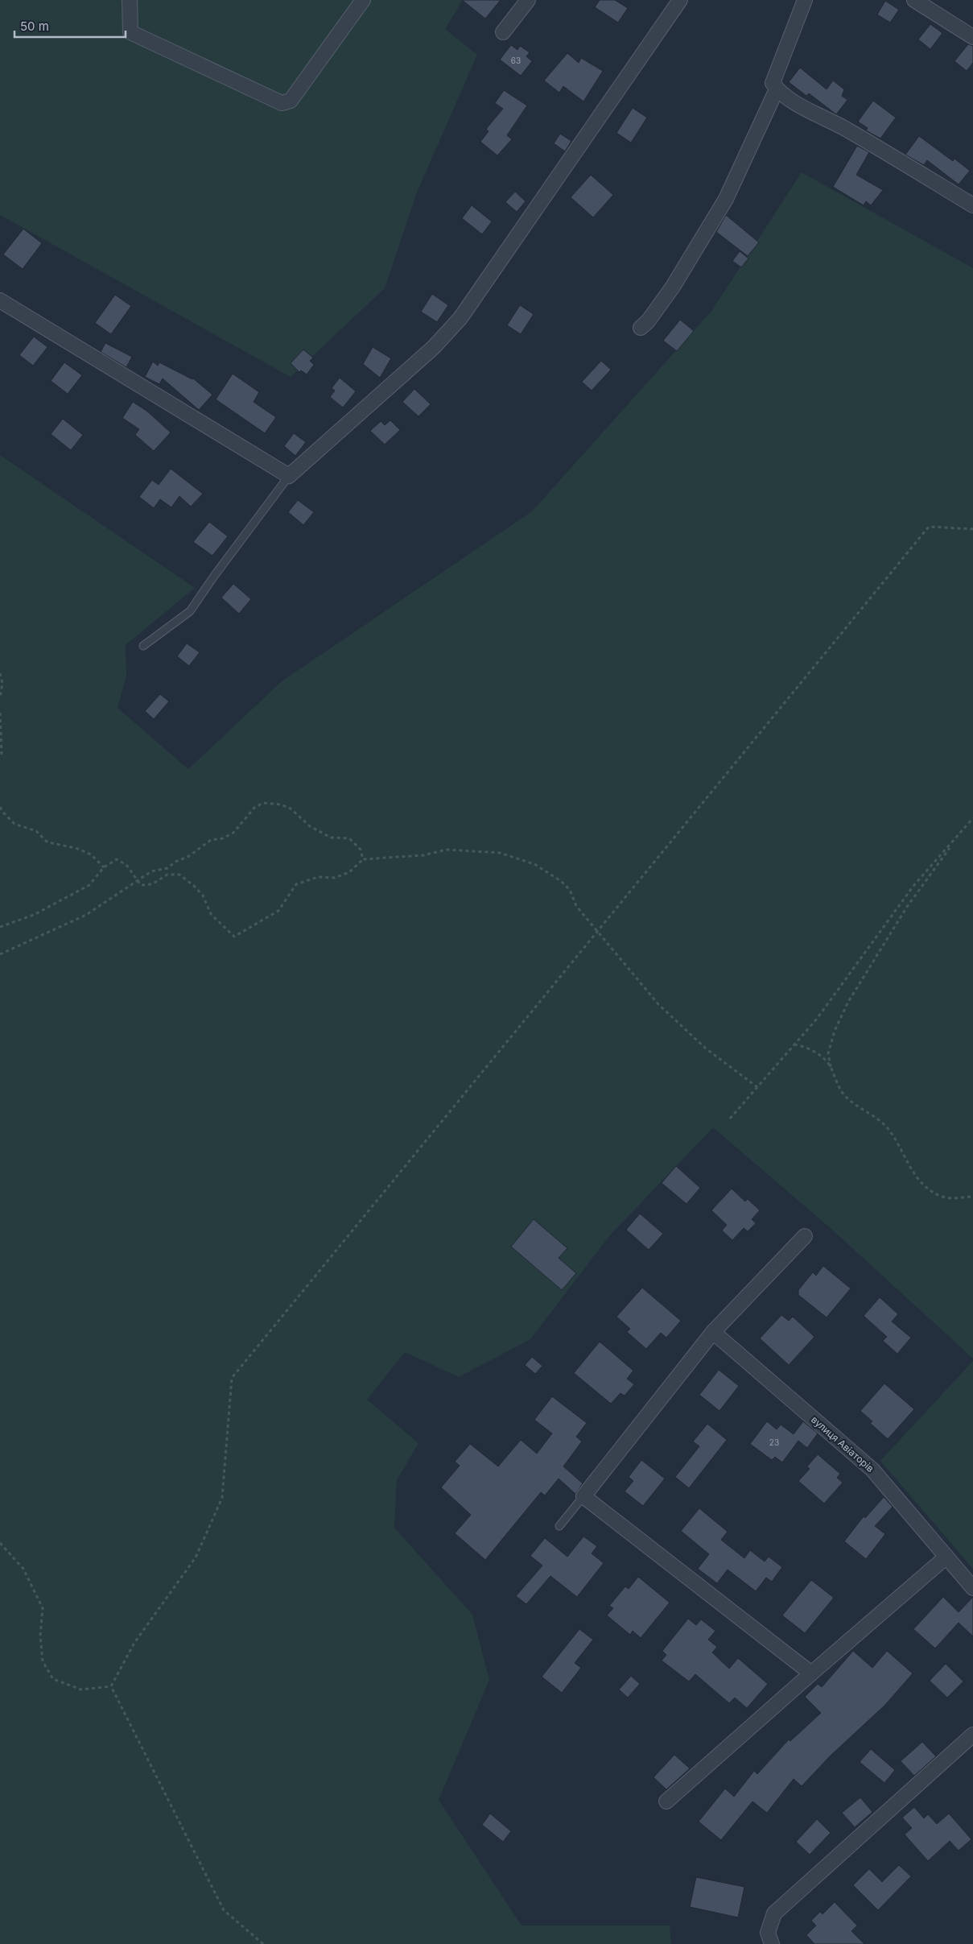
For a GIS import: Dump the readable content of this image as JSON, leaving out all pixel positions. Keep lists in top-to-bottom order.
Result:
{
  "streets": {
    "street": ["вулиця Авіаторів"]
  },
  "house_numbers": ["63", "23"],
  "scale_bar": "50 m"
}
